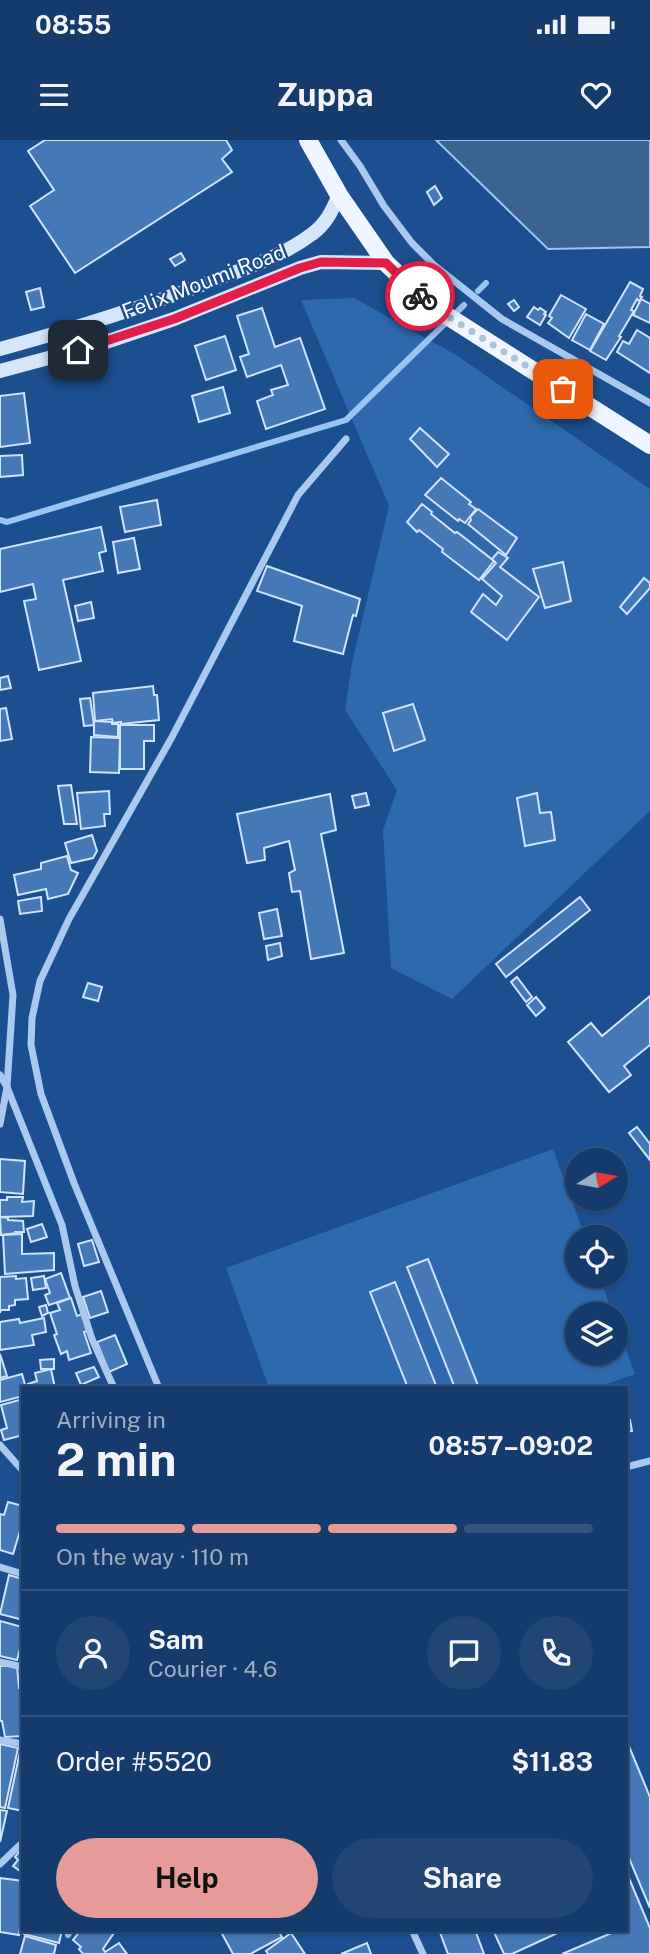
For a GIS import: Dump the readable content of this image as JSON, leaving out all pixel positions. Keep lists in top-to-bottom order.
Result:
{
  "streets": {
    "main road": ["Felix Moumi Road"]
  },
  "north": "right",
  "page": {
    "status": "08:55",
    "header": "Zuppa",
    "heading": ["2 min", "Arriving in", "08:57–09:02"],
    "panel": [
      "Sam",
      "Courier · 4.6",
      "Order #5520",
      "$11.83"
    ],
    "bar": "On the way · 110 m",
    "buttons": ["Help", "Share"]
  }
}
